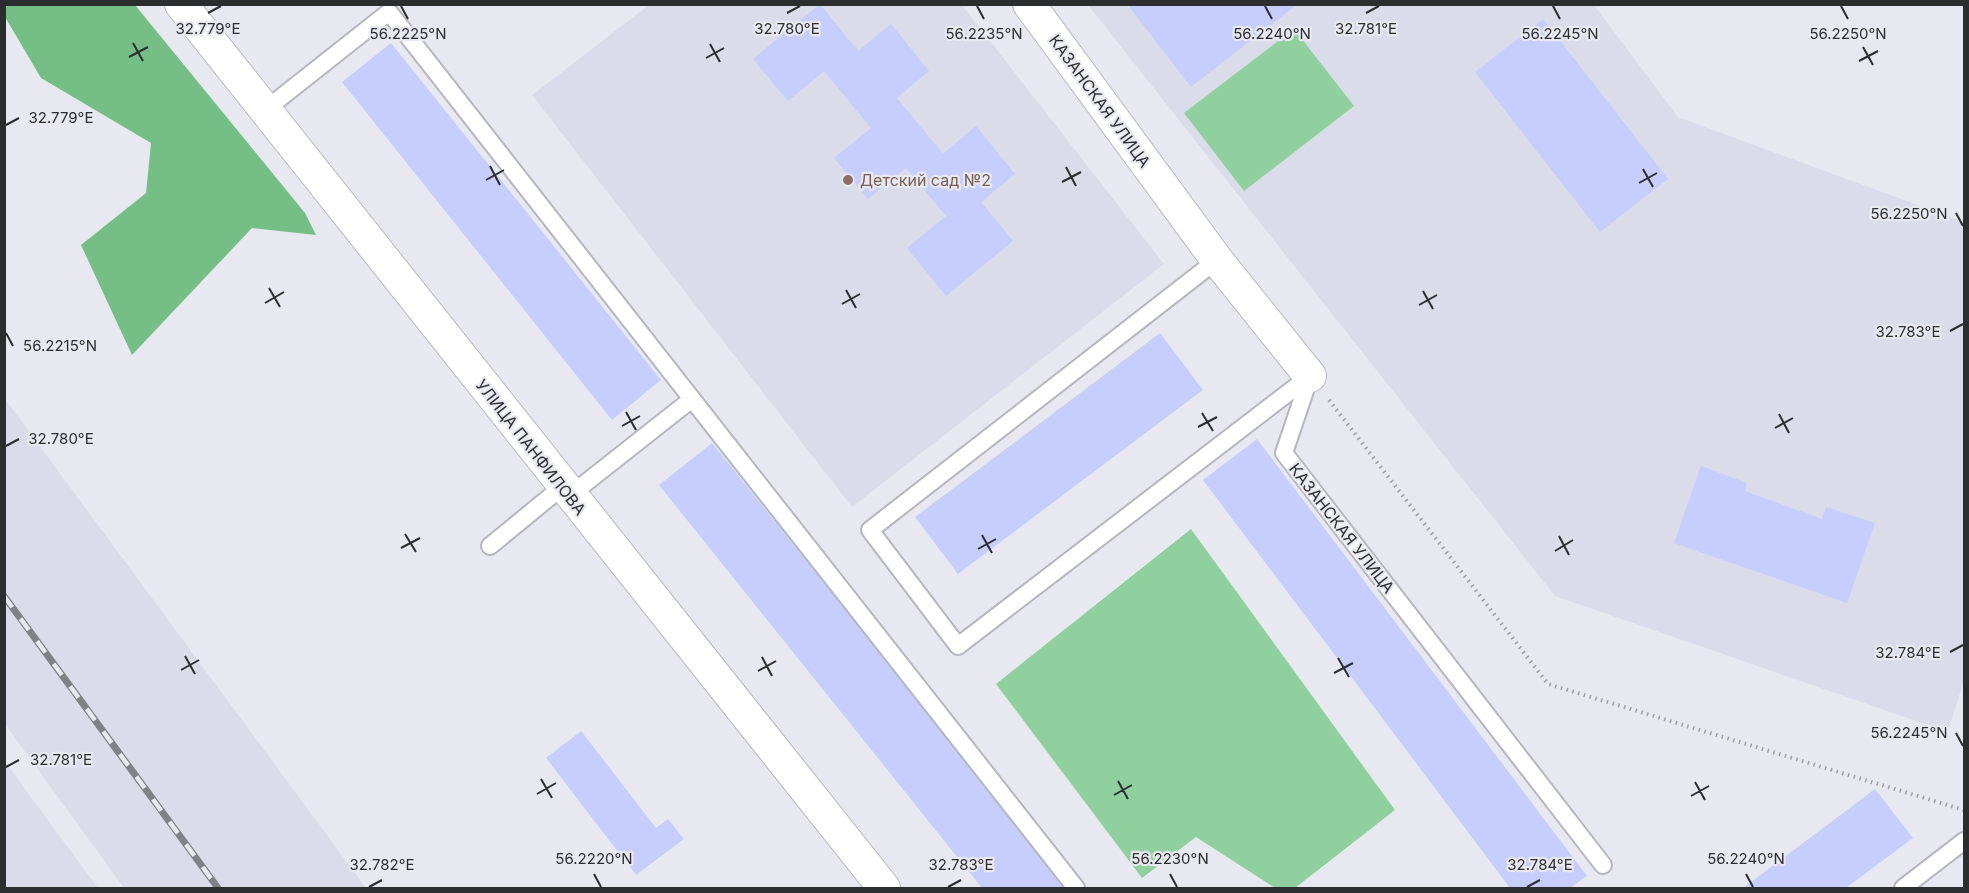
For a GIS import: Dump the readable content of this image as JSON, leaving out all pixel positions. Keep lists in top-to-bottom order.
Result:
{
  "streets": {
    "street": ["КАЗАНСКАЯ УЛИЦА", "УЛИЦА ПАНФИЛОВА"]
  },
  "places": ["Детский сад №2"],
  "coordinates": [
    "32.779°E",
    "32.780°E",
    "32.781°E",
    "56.2250°N",
    "56.2225°N",
    "56.2235°N",
    "56.2240°N",
    "56.2245°N",
    "32.783°E",
    "56.2215°N",
    "32.784°E",
    "56.2220°N",
    "56.2230°N",
    "32.782°E"
  ]
}
